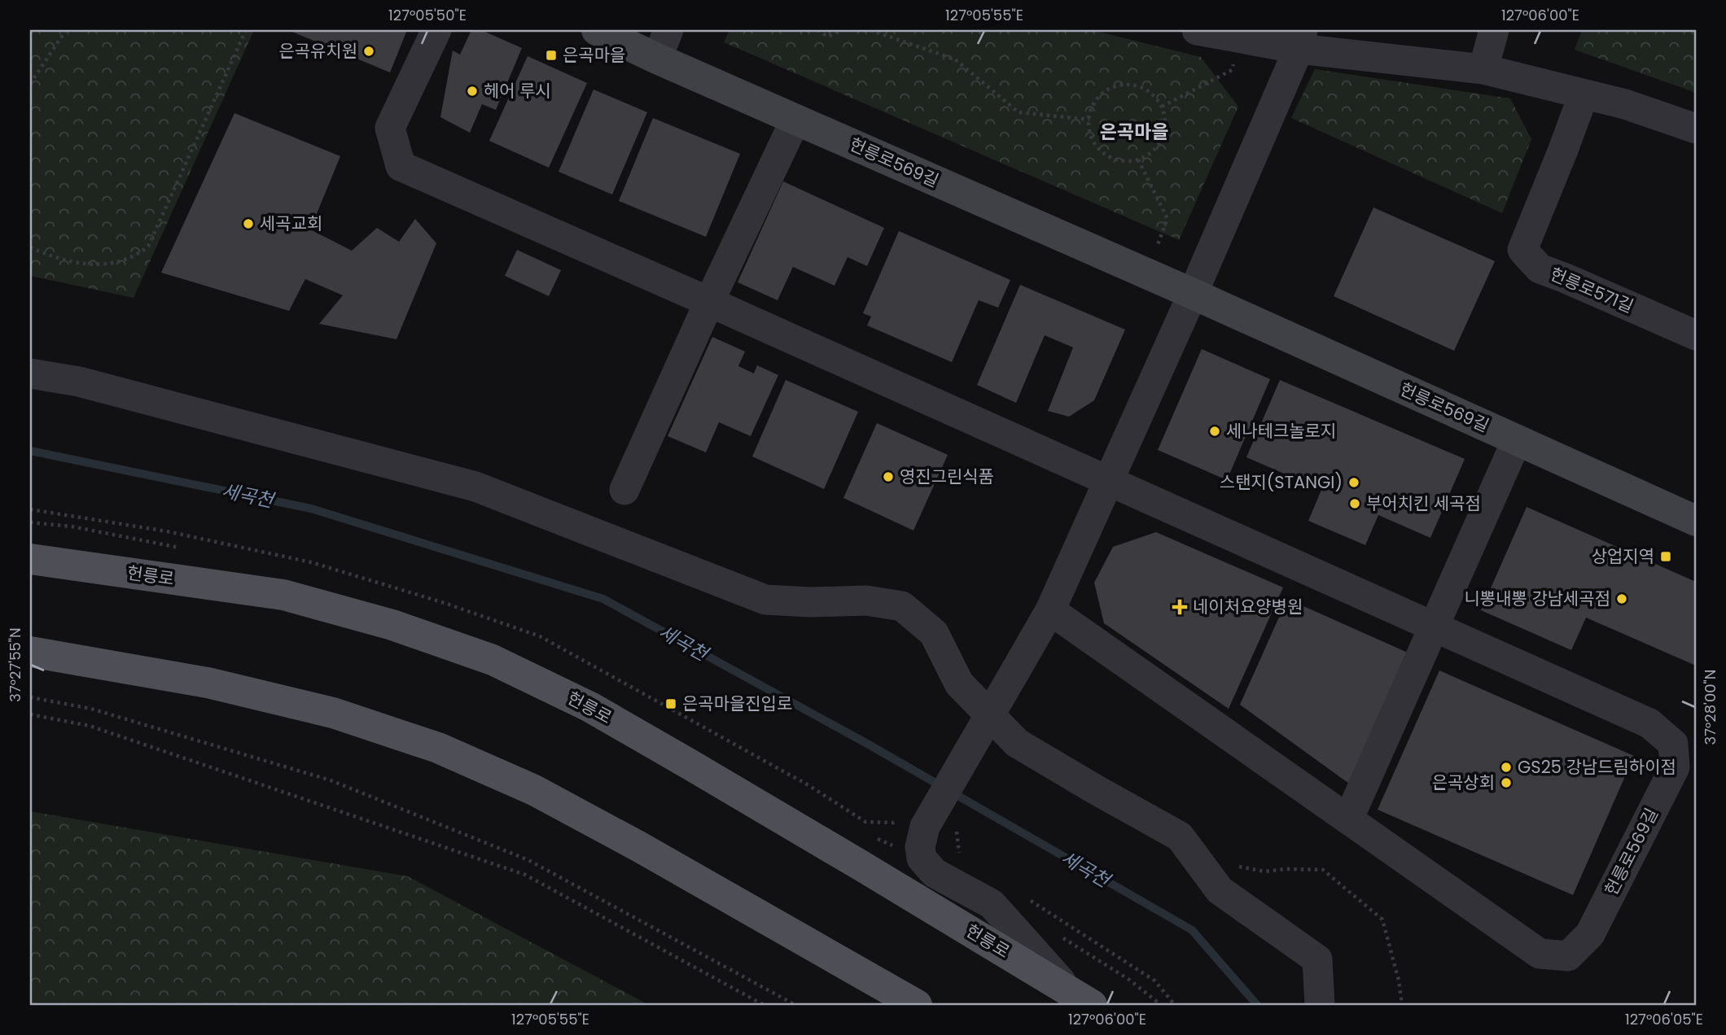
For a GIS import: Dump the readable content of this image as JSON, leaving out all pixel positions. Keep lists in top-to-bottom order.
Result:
{
  "streets": {
    "main road": ["헌릉로"],
    "street": ["헌릉로569길", "헌릉로571길"]
  },
  "districts": ["은곡마을"],
  "water": ["세곡천"],
  "places": {
    "other": [
      "은곡유치원",
      "헤어 루시",
      "세곡교회",
      "세나테크놀로지",
      "영진그린식품",
      "스탠지(STANGI)",
      "부어치킨 세곡점",
      "니뽕내뽕 강남세곡점",
      "GS25 강남드림하이점",
      "은곡상회"
    ],
    "transit": ["은곡마을", "상업지역", "은곡마을진입로"],
    "health": ["네이처요양병원"]
  },
  "coordinates": [
    "127°05'50\"E",
    "127°05'55\"E",
    "127°06'00\"E",
    "37°27'55\"N",
    "37°28'00\"N",
    "127°06'05\"E"
  ]
}
